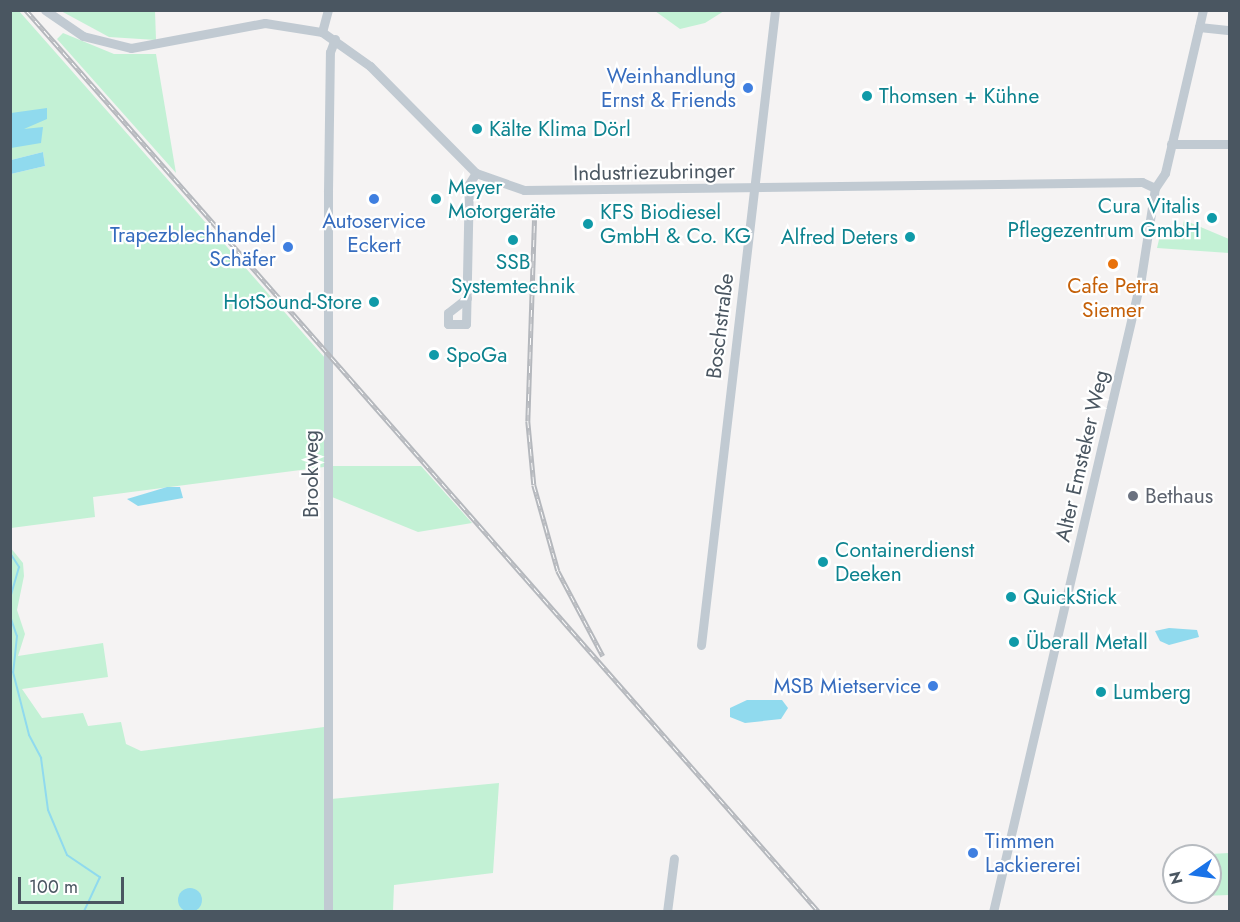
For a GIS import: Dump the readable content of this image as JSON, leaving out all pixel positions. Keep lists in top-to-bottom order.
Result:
{
  "streets": {
    "street": [
      "Industriezubringer",
      "Boschstraße",
      "Alter Emsteker Weg",
      "Brookweg"
    ]
  },
  "crossings": [
    ["Industriezubringer", "Boschstraße"],
    ["Industriezubringer", "Alter Emsteker Weg"],
    ["Industriezubringer", "Brookweg"]
  ],
  "places": [
    "Weinhandlung Ernst & Friends",
    "Thomsen + Kühne",
    "Kälte Klima Dörl",
    "Autoservice Eckert",
    "Meyer Motorgeräte",
    "Cura Vitalis Pflegezentrum GmbH",
    "KFS Biodiesel GmbH & Co. KG",
    "Alfred Deters",
    "SSB Systemtechnik",
    "Trapezblechhandel Schäfer",
    "Cafe Petra Siemer",
    "HotSound-Store",
    "SpoGa",
    "Bethaus",
    "Containerdienst Deeken",
    "QuickStick",
    "Überall Metall",
    "MSB Mietservice",
    "Lumberg",
    "Timmen Lackiererei"
  ],
  "scale_bar": "100 m",
  "north": "left"
}
